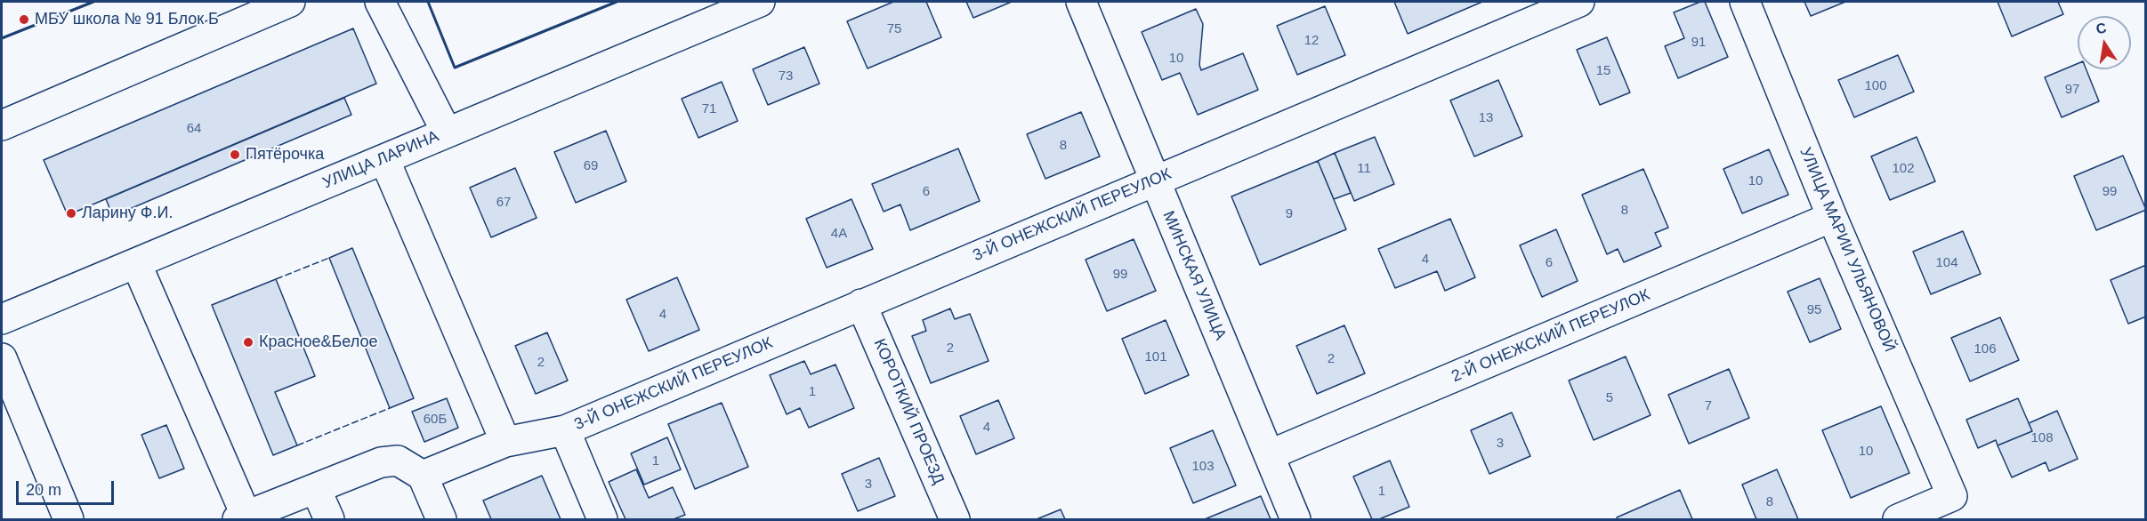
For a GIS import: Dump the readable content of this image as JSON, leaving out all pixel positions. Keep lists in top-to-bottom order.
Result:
{
  "streets": {
    "street": [
      "УЛИЦА ЛАРИНА",
      "3-Й ОНЕЖСКИЙ ПЕРЕУЛОК",
      "УЛИЦА МАРИИ УЛЬЯНОВОЙ",
      "МИНСКАЯ УЛИЦА",
      "2-Й ОНЕЖСКИЙ ПЕРЕУЛОК",
      "КОРОТКИЙ ПРОЕЗД"
    ]
  },
  "crossings": [
    ["3-Й ОНЕЖСКИЙ ПЕРЕУЛОК", "МИНСКАЯ УЛИЦА"],
    ["3-Й ОНЕЖСКИЙ ПЕРЕУЛОК", "КОРОТКИЙ ПРОЕЗД"],
    ["УЛИЦА МАРИИ УЛЬЯНОВОЙ", "2-Й ОНЕЖСКИЙ ПЕРЕУЛОК"],
    ["МИНСКАЯ УЛИЦА", "2-Й ОНЕЖСКИЙ ПЕРЕУЛОК"]
  ],
  "places": [
    "МБУ школа № 91 Блок Б",
    "Пятёрочка",
    "Ларину Ф.И.",
    "Красное&Белое"
  ],
  "house_numbers": [
    "75",
    "12",
    "91",
    "10",
    "15",
    "73",
    "100",
    "97",
    "71",
    "13",
    "64",
    "8",
    "69",
    "11",
    "102",
    "10",
    "6",
    "99",
    "67",
    "8",
    "9",
    "4А",
    "4",
    "6",
    "104",
    "99",
    "95",
    "4",
    "2",
    "106",
    "101",
    "2",
    "2",
    "1",
    "5",
    "7",
    "60Б",
    "4",
    "108",
    "3",
    "10",
    "1",
    "103",
    "3",
    "1",
    "8"
  ],
  "scale_bar": "20 m",
  "north": "top"
}
